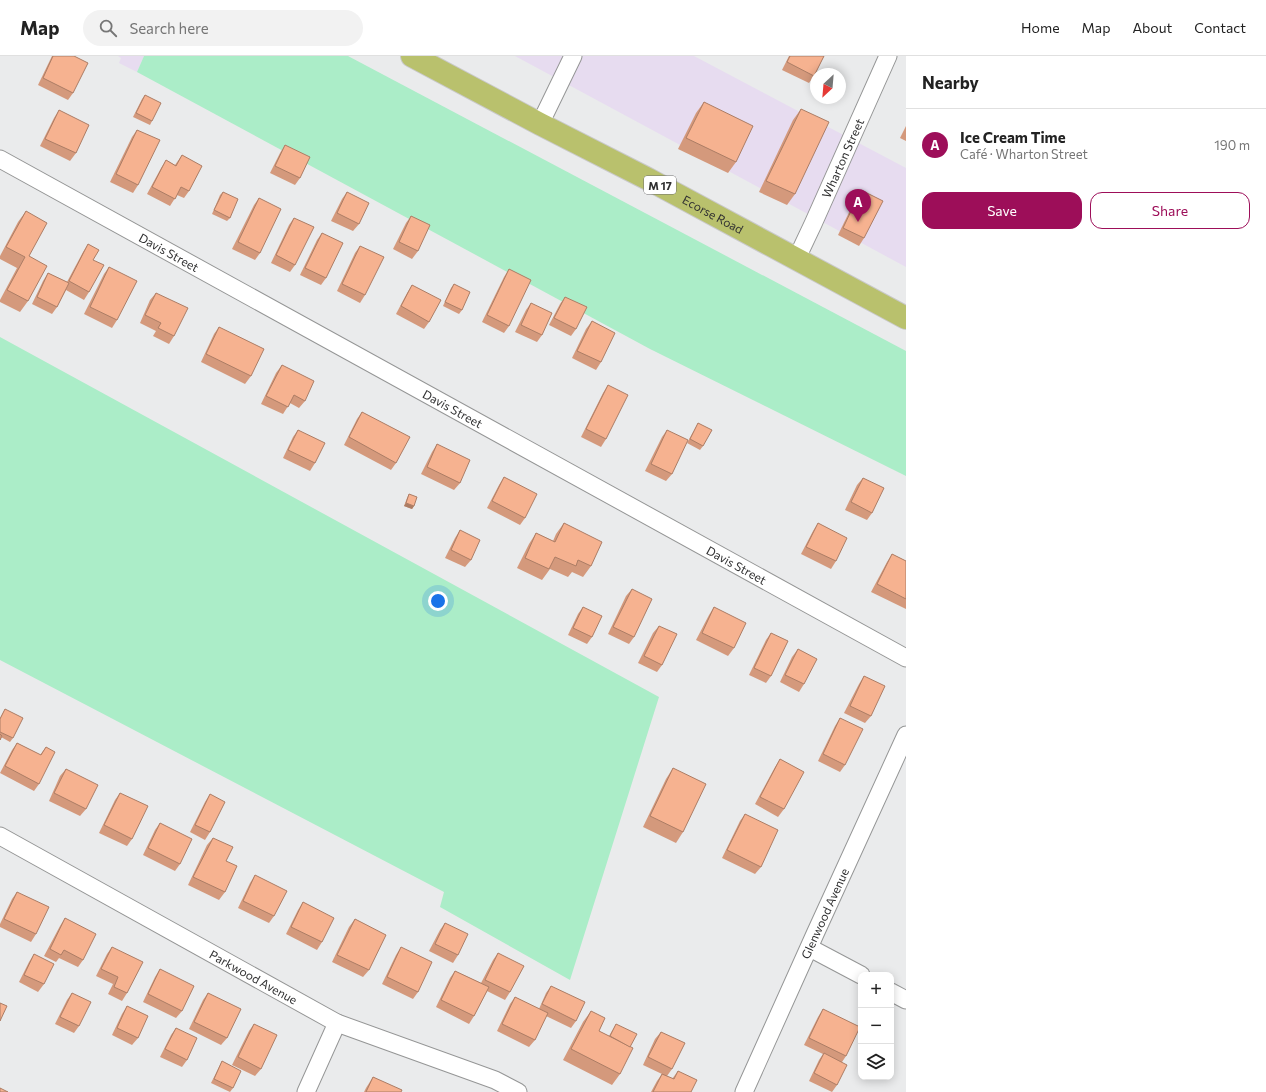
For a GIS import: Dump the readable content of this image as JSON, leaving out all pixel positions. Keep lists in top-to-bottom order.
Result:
{
  "streets": {
    "main road": ["M 17", "Ecorse Road"],
    "street": [
      "Wharton Street",
      "Davis Street",
      "Glenwood Avenue",
      "Parkwood Avenue"
    ]
  },
  "crossings": [
    ["Wharton Street", "Ecorse Road"]
  ],
  "north": "bottom left",
  "page": {
    "header": "Map",
    "search": "Search here",
    "nav": [
      "Home",
      "Map",
      "About",
      "Contact"
    ],
    "heading": "Nearby",
    "list": [
      {
        "mark": "A",
        "name": "Ice Cream Time",
        "note": "Café · Wharton Street",
        "value": "190 m"
      }
    ],
    "buttons": ["Save", "Share"],
    "pins": "A",
    "map_buttons": ["+", "−"]
  }
}
